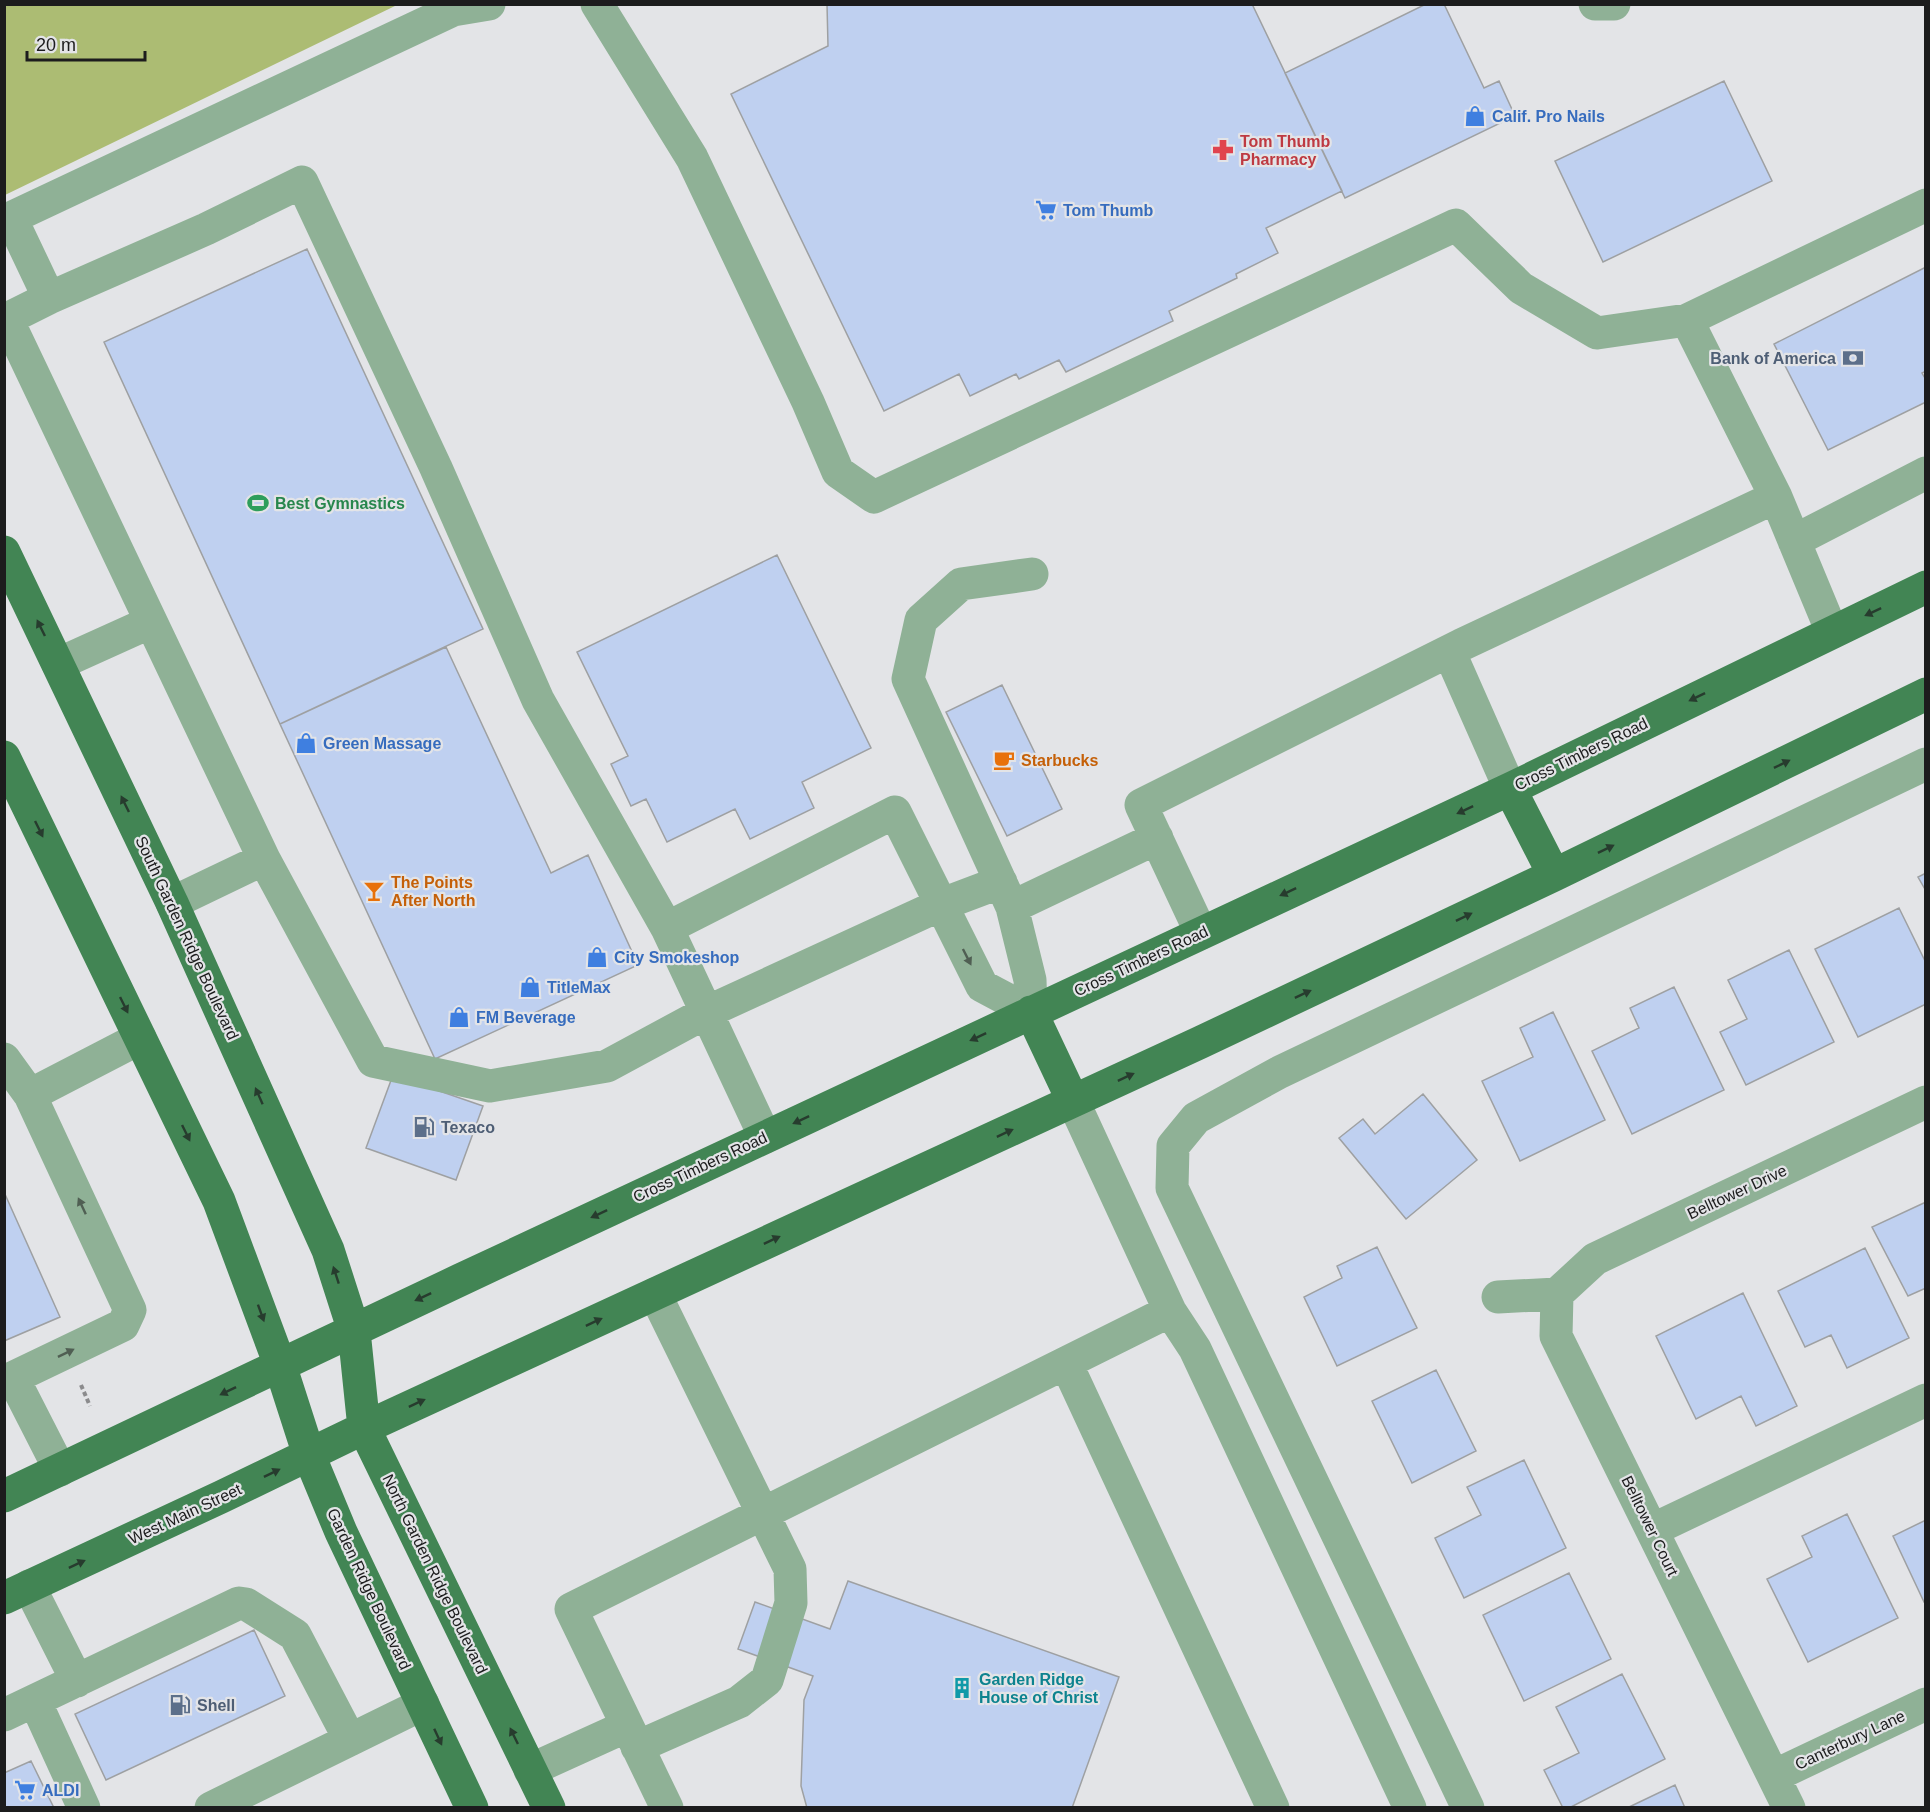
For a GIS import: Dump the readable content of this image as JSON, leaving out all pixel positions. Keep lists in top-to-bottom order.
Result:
{
  "streets": {
    "main road": [
      "Cross Timbers Road",
      "South Garden Ridge Boulevard",
      "West Main Street",
      "North Garden Ridge Boulevard",
      "Garden Ridge Boulevard"
    ],
    "street": ["Belltower Drive", "Belltower Court", "Canterbury Lane"]
  },
  "crossings": [
    ["Cross Timbers Road", "South Garden Ridge Boulevard"],
    ["Cross Timbers Road", "North Garden Ridge Boulevard"],
    ["South Garden Ridge Boulevard", "North Garden Ridge Boulevard"],
    ["Belltower Drive", "Belltower Court"],
    ["West Main Street", "North Garden Ridge Boulevard"],
    ["West Main Street", "Garden Ridge Boulevard"],
    ["Belltower Court", "Canterbury Lane"]
  ],
  "one_way": ["North Garden Ridge Boulevard"],
  "places": {
    "shop": [
      "Calif. Pro Nails",
      "Green Massage",
      "City Smokeshop",
      "TitleMax",
      "FM Beverage"
    ],
    "pharmacy": ["Tom Thumb Pharmacy"],
    "supermarket": ["Tom Thumb", "ALDI"],
    "bank": ["Bank of America"],
    "sports": ["Best Gymnastics"],
    "cafe": ["Starbucks"],
    "bar": ["The Points After North"],
    "fuel station": ["Texaco", "Shell"],
    "building": ["Garden Ridge House of Christ"]
  },
  "scale_bar": "20 m"
}
